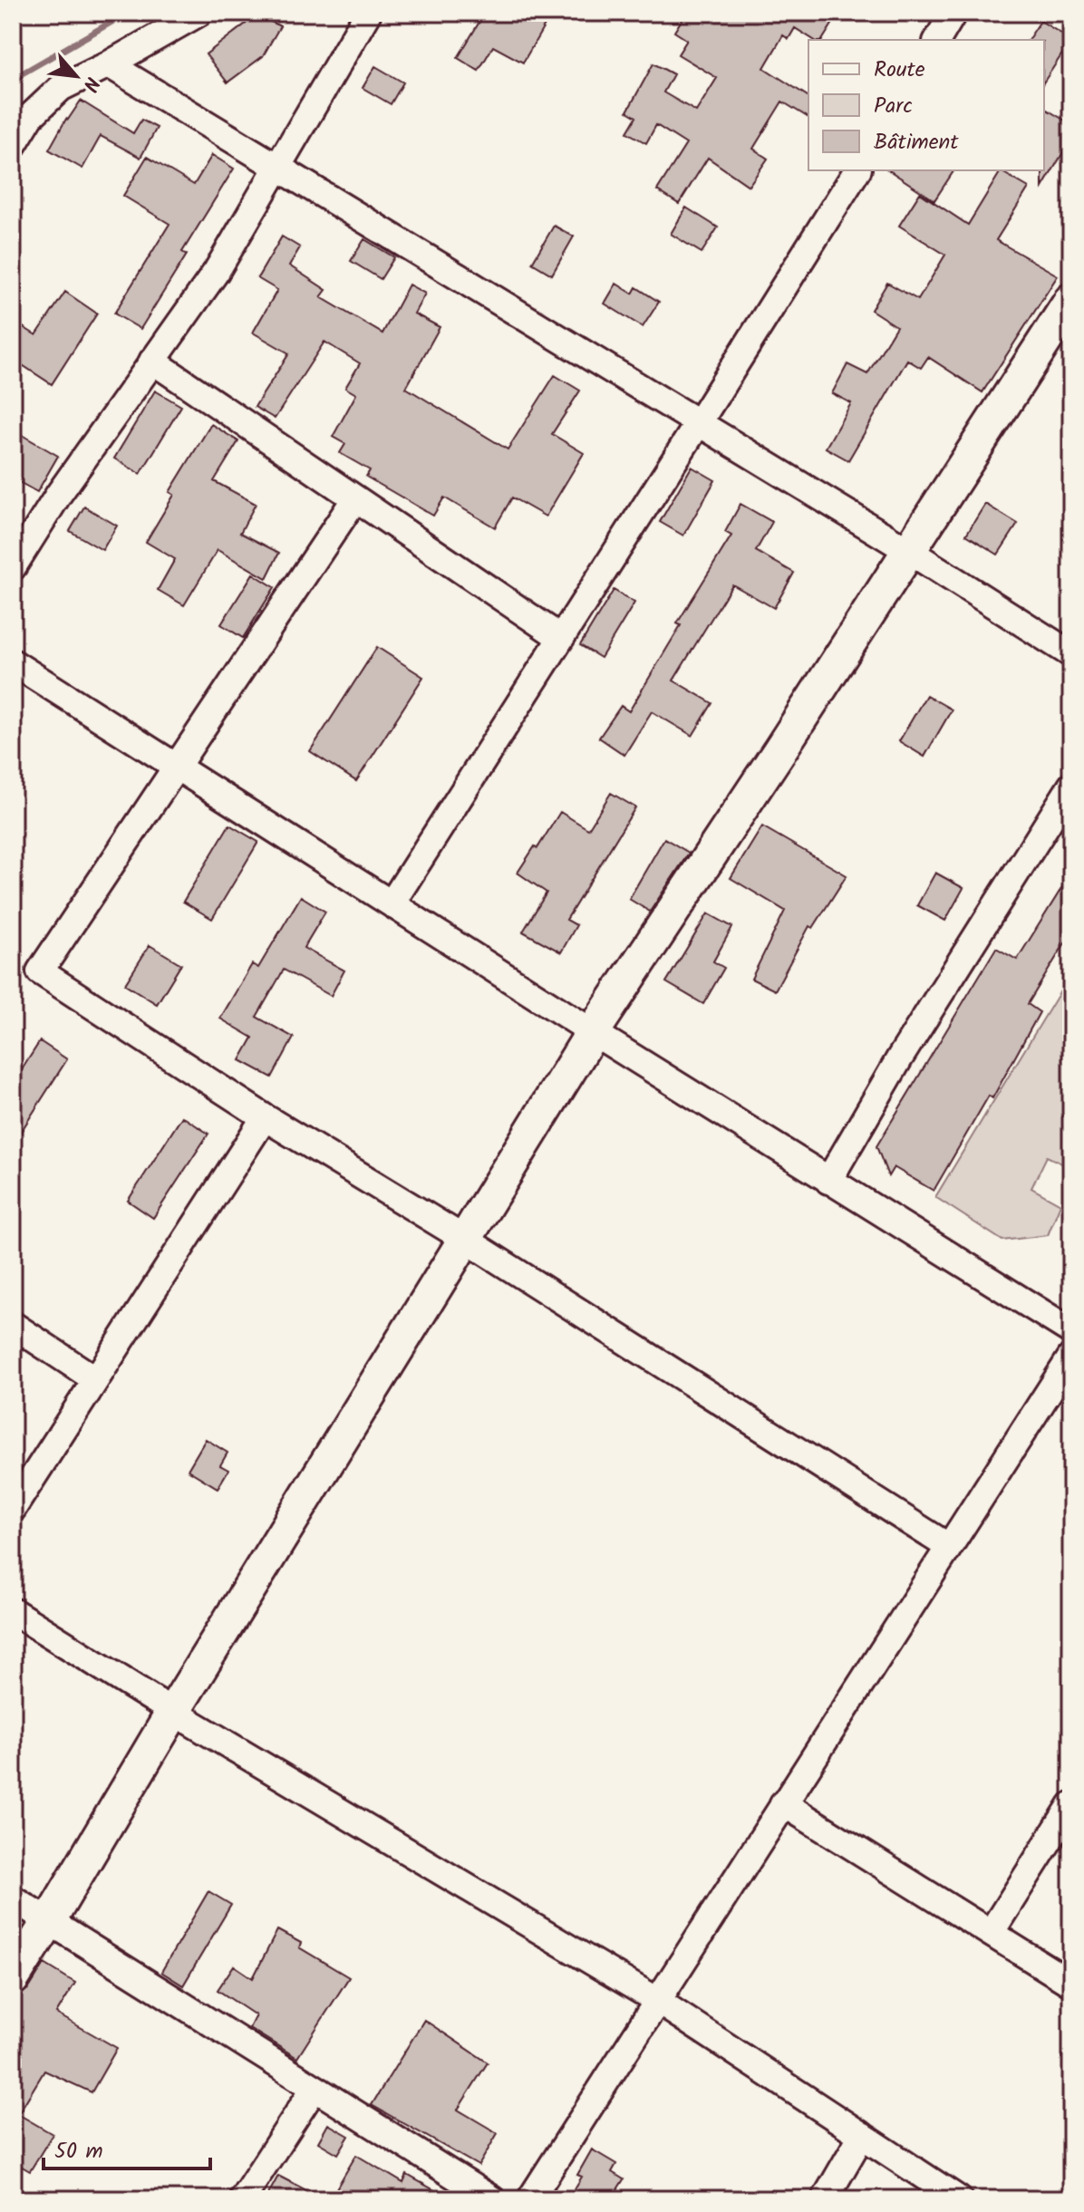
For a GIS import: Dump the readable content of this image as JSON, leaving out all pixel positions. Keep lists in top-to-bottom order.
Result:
{
  "legend": ["Route", "Parc", "Bâtiment"],
  "scale_bar": "50 m",
  "north": "bottom right"
}
